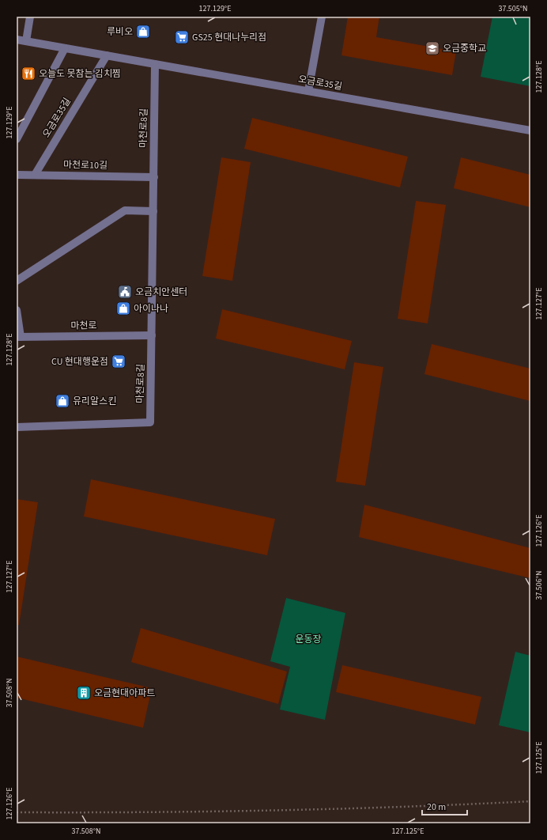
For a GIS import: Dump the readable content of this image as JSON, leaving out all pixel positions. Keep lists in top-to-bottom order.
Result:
{
  "streets": {
    "street": [
      "오금로35길",
      "마천로8길",
      "마천로10길",
      "마천로"
    ]
  },
  "crossings": [
    ["오금로35길", "마천로8길"],
    ["오금로35길", "마천로10길"],
    ["마천로8길", "마천로10길"],
    ["마천로8길", "마천로"]
  ],
  "parks": ["운동장"],
  "places": {
    "shop": ["루비오", "아이나나", "유리알스킨"],
    "supermarket": ["GS25 현대나누리점", "CU 현대행운점"],
    "school or university": ["오금중학교"],
    "restaurant": ["오늘도 못참는 김치찜"],
    "public building": ["오금치안센터"],
    "building": ["오금현대아파트"]
  },
  "scale_bar": "20 m",
  "coordinates": [
    "127.129°E",
    "37.505°N",
    "127.128°E",
    "127.127°E",
    "127.126°E",
    "37.506°N",
    "37.508°N",
    "127.125°E"
  ]
}
